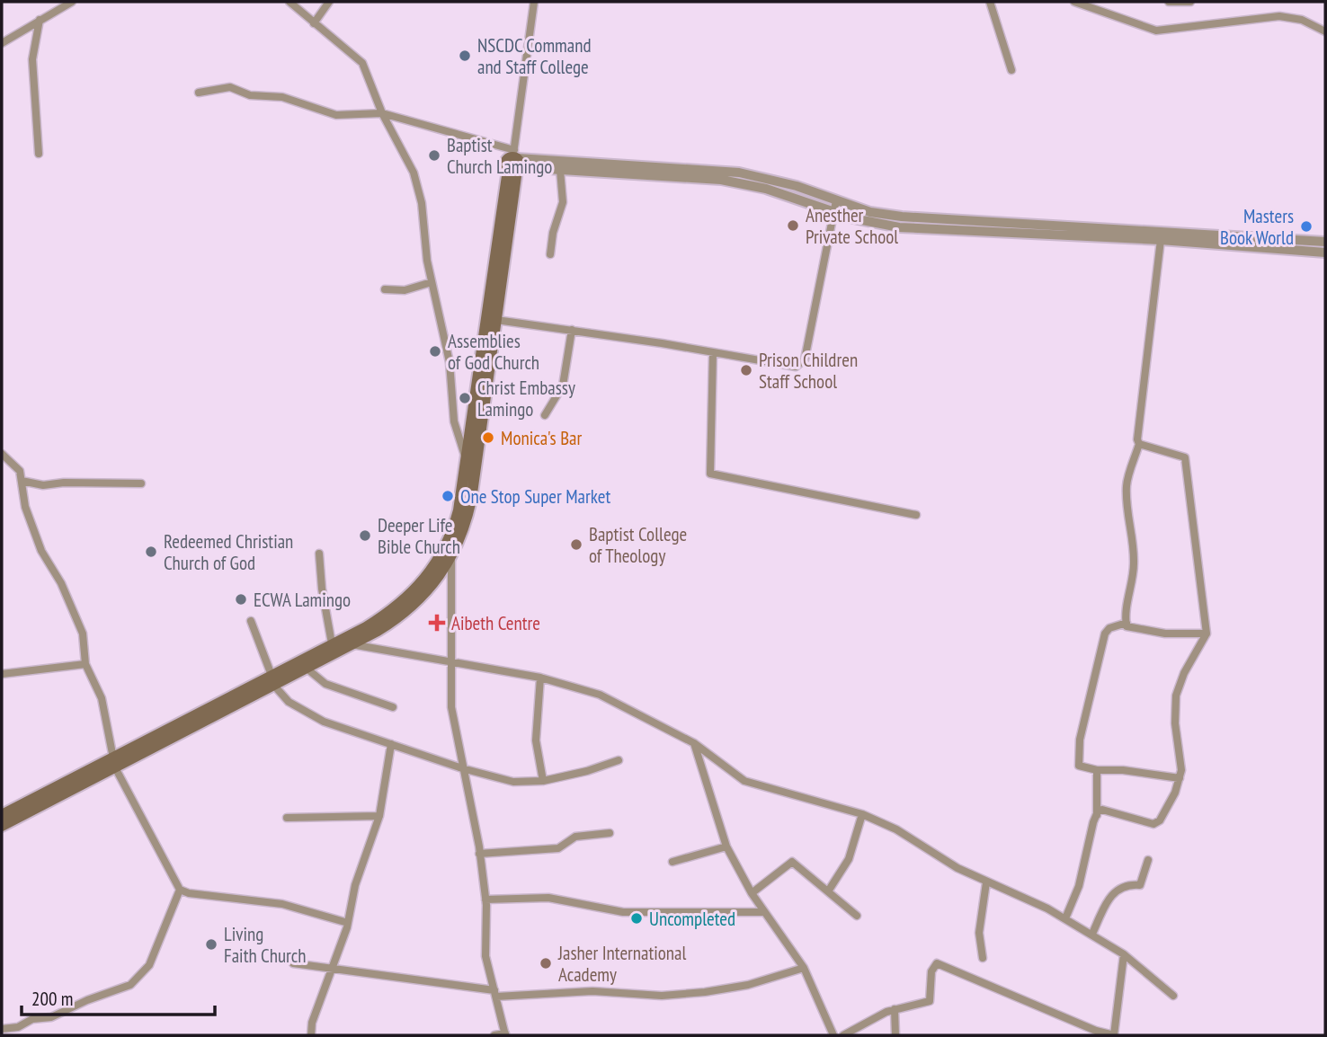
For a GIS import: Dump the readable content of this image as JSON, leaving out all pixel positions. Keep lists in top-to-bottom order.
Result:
{
  "places": {
    "other": [
      "NSCDC Command and Staff College",
      "Baptist Church Lamingo",
      "Anesther Private School",
      "Masters Book World",
      "Assemblies of God Church",
      "Prison Children Staff School",
      "Christ Embassy Lamingo",
      "Monica's Bar",
      "One Stop Super Market",
      "Deeper Life Bible Church",
      "Baptist College of Theology",
      "Redeemed Christian Church of God",
      "ECWA Lamingo",
      "Uncompleted",
      "Living Faith Church",
      "Jasher International Academy"
    ],
    "health": ["Aibeth Centre"]
  },
  "scale_bar": "200 m"
}
